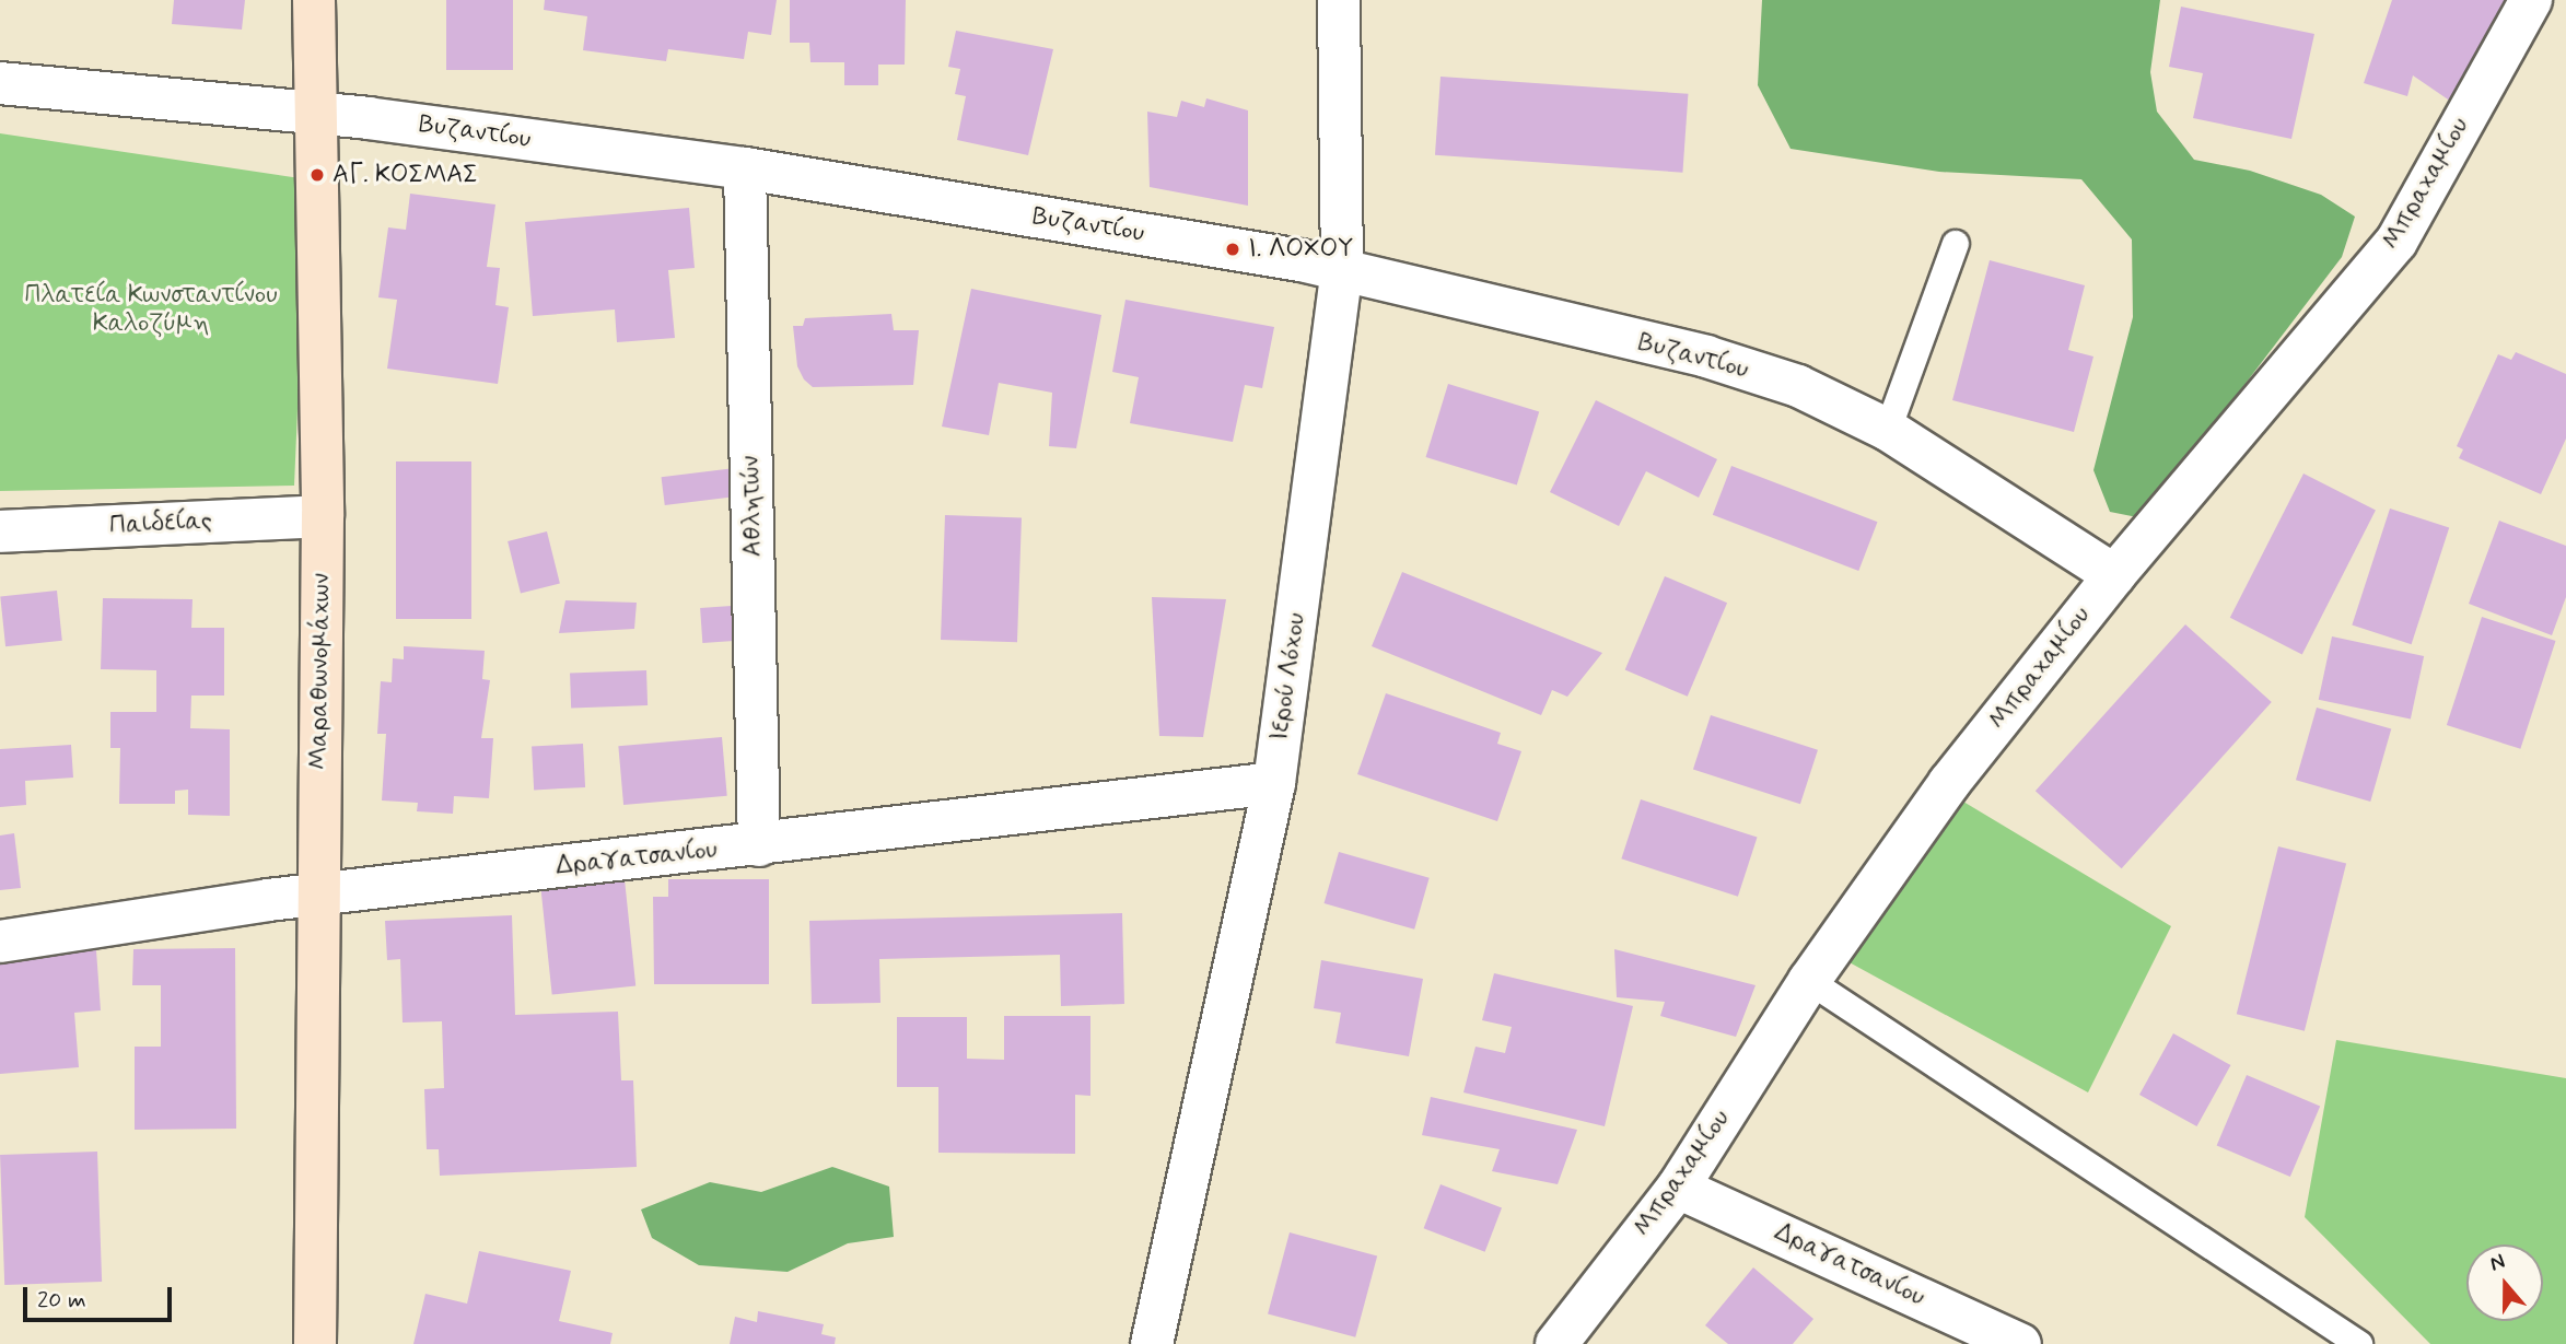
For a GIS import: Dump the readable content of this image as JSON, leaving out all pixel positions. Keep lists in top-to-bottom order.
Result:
{
  "streets": {
    "street": [
      "Βυζαντίου",
      "Μπραχαμίου",
      "Αθλητών",
      "Παιδείας",
      "Μαραθωνομάχων",
      "Ιερού Λόχου",
      "Δραγατσανίου"
    ]
  },
  "crossings": [
    ["Βυζαντίου", "Μπραχαμίου"],
    ["Βυζαντίου", "Αθλητών"],
    ["Βυζαντίου", "Μαραθωνομάχων"],
    ["Βυζαντίου", "Ιερού Λόχου"],
    ["Μπραχαμίου", "Δραγατσανίου"],
    ["Αθλητών", "Δραγατσανίου"],
    ["Παιδείας", "Μαραθωνομάχων"],
    ["Μαραθωνομάχων", "Δραγατσανίου"],
    ["Ιερού Λόχου", "Δραγατσανίου"]
  ],
  "parks": ["Πλατεία Κωνσταντίνου Καλοζύμη"],
  "places": ["ΑΓ. ΚΟΣΜΑΣ", "Ι. ΛΟΧΟΥ"],
  "scale_bar": "20 m",
  "north": "top"
}
